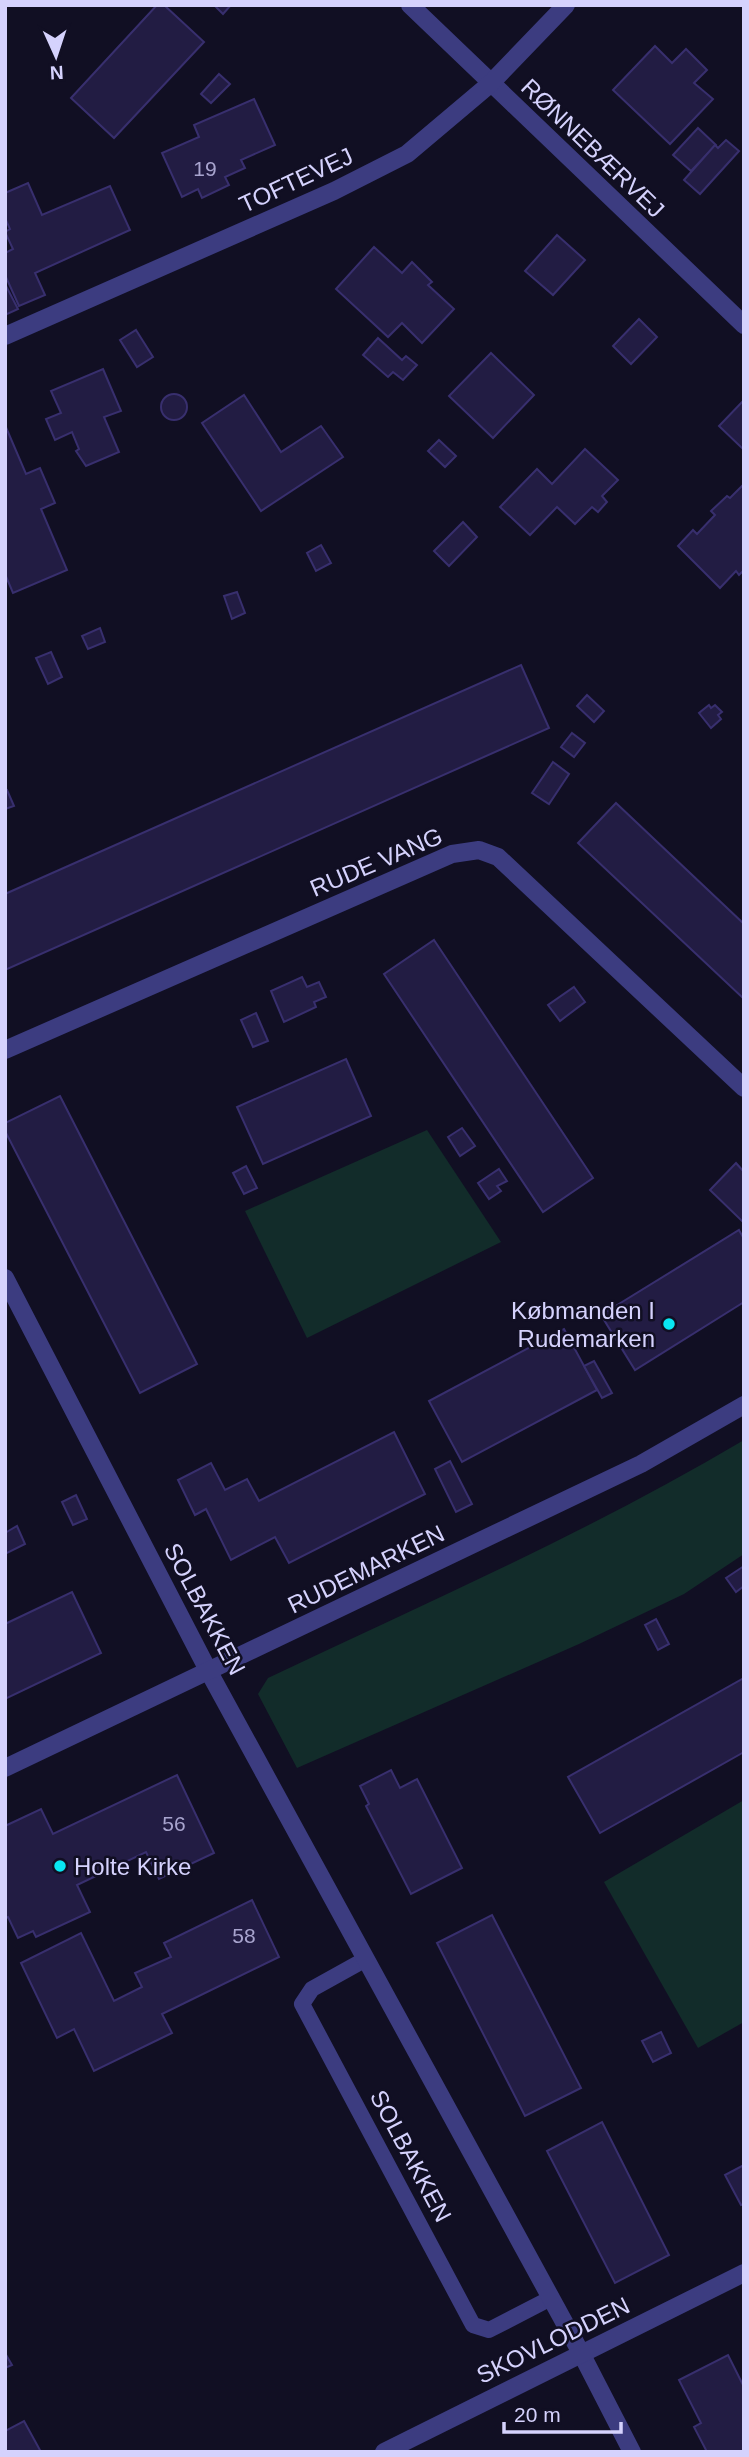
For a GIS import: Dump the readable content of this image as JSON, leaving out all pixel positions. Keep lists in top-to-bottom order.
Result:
{
  "streets": {
    "street": [
      "RØNNEBÆRVEJ",
      "TOFTEVEJ",
      "RUDE VANG",
      "RUDEMARKEN",
      "SOLBAKKEN",
      "SKOVLODDEN"
    ]
  },
  "crossings": [
    ["RØNNEBÆRVEJ", "TOFTEVEJ"],
    ["RUDEMARKEN", "SOLBAKKEN"],
    ["SOLBAKKEN", "SKOVLODDEN"]
  ],
  "places": ["Købmanden I Rudemarken", "Holte Kirke"],
  "house_numbers": ["19", "56", "58"],
  "scale_bar": "20 m",
  "north": "bottom"
}
